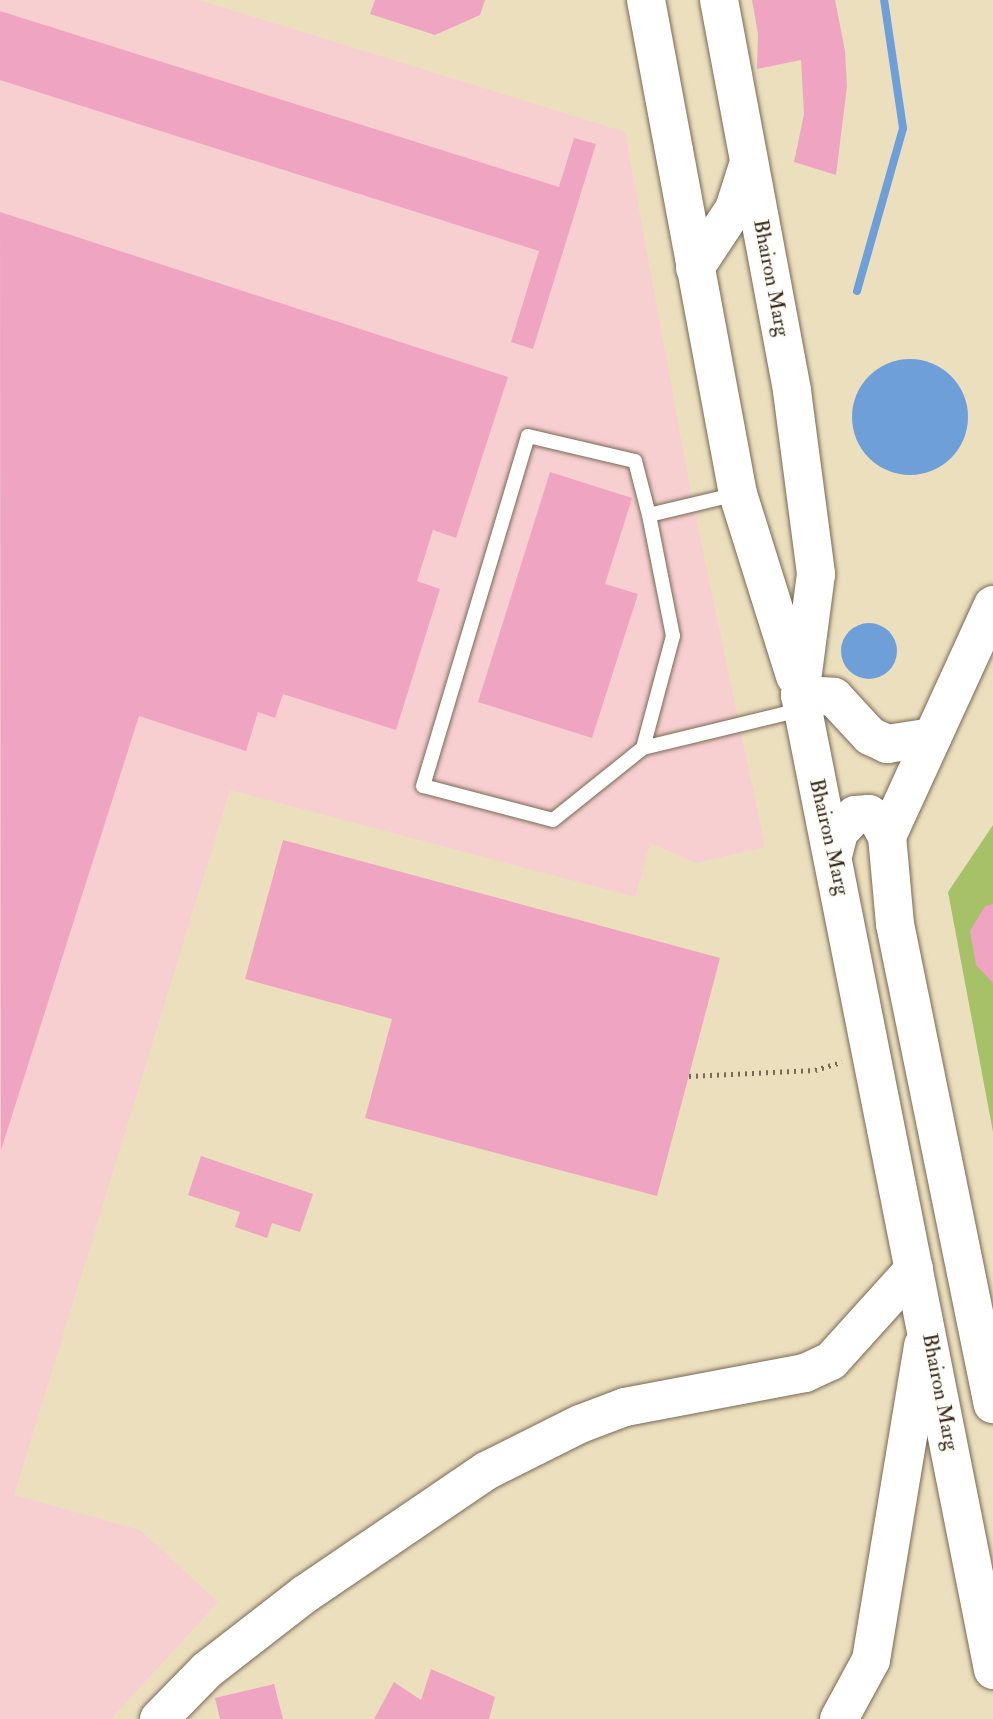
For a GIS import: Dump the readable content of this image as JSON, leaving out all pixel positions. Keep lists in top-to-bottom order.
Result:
{
  "streets": {
    "main road": ["Bhairon Marg"]
  }
}
